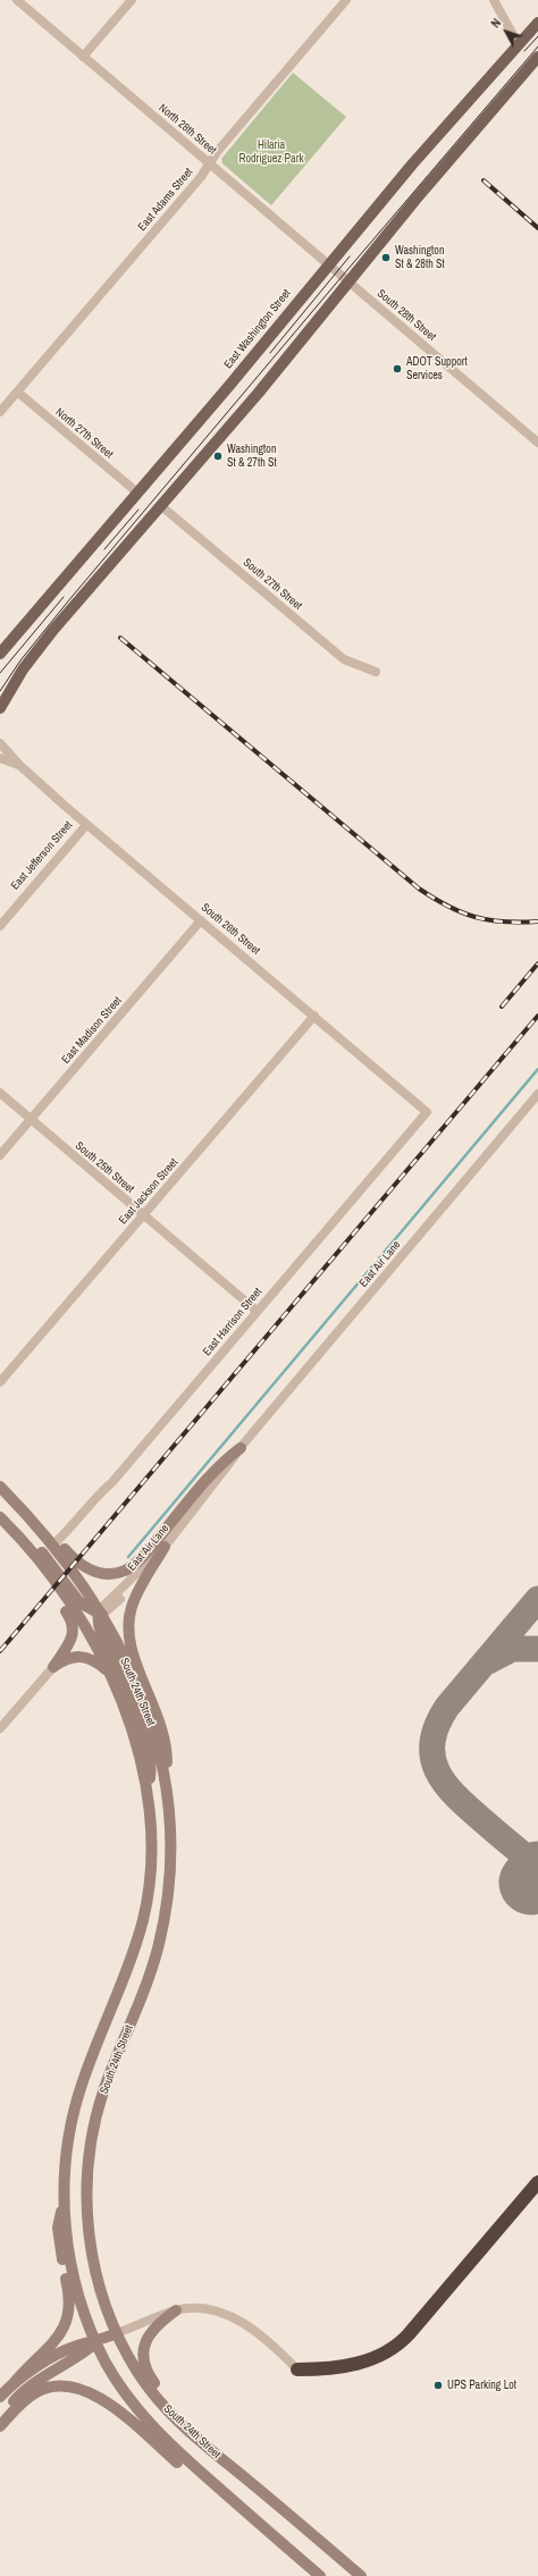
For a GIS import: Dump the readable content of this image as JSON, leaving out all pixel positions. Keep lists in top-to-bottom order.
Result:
{
  "streets": {
    "main road": ["East Washington Street", "South 24th Street"],
    "street": [
      "North 28th Street",
      "East Adams Street",
      "South 28th Street",
      "North 27th Street",
      "South 27th Street",
      "East Jefferson Street",
      "South 26th Street",
      "East Madison Street",
      "South 25th Street",
      "East Jackson Street",
      "East Air Lane",
      "East Harrison Street"
    ]
  },
  "crossings": [
    ["North 28th Street", "East Adams Street"],
    ["North 28th Street", "South 28th Street"],
    ["North 28th Street", "East Washington Street"],
    ["East Adams Street", "North 27th Street"],
    ["East Washington Street", "North 27th Street"],
    ["East Jefferson Street", "South 26th Street"],
    ["South 26th Street", "East Madison Street"],
    ["South 26th Street", "East Jackson Street"],
    ["South 26th Street", "East Harrison Street"],
    ["East Madison Street", "South 25th Street"],
    ["South 25th Street", "East Jackson Street"],
    ["South 25th Street", "East Harrison Street"],
    ["East Air Lane", "South 24th Street"],
    ["East Harrison Street", "South 24th Street"]
  ],
  "parks": ["Hilaria Rodriguez Park"],
  "places": [
    "Washington St & 28th St",
    "ADOT Support Services",
    "Washington St & 27th St",
    "UPS Parking Lot"
  ],
  "north": "top left"
}
